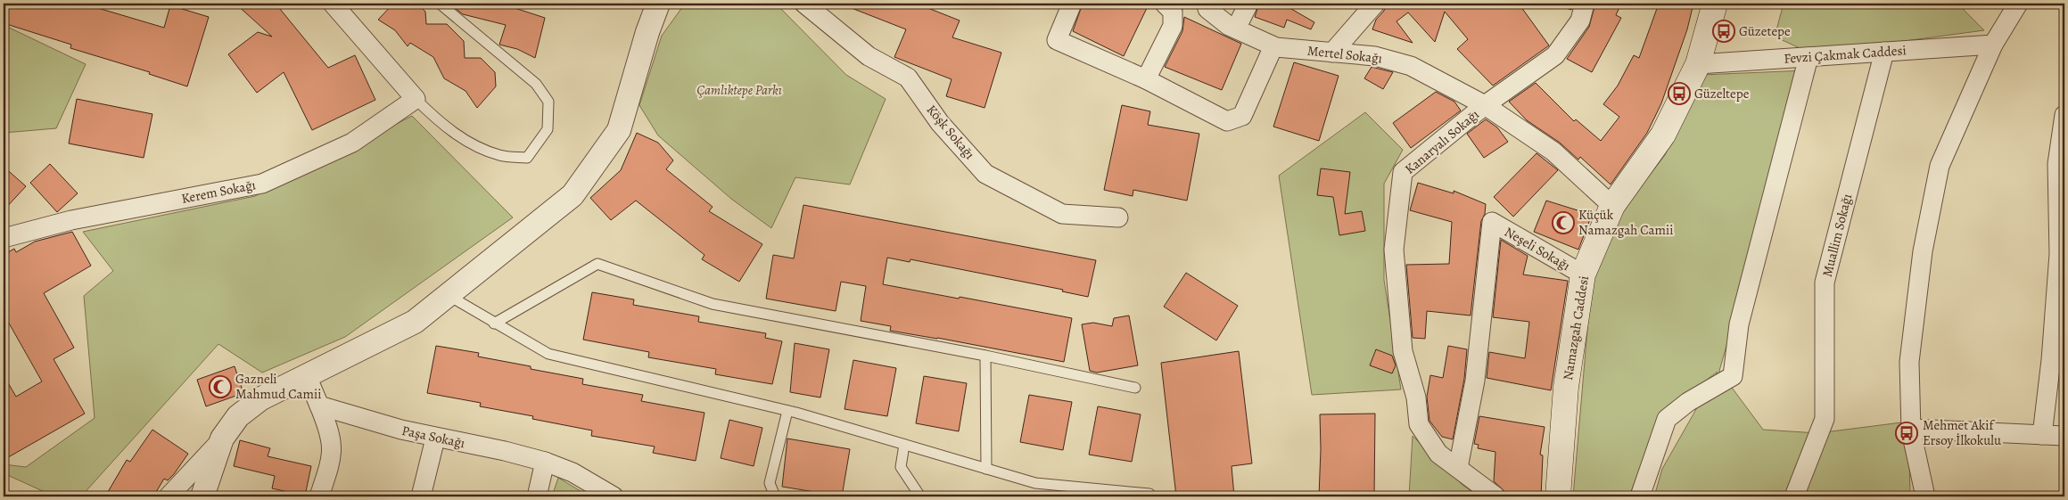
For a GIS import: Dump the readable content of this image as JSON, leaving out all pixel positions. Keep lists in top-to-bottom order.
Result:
{
  "streets": {
    "main road": ["Namazgah Caddesi"],
    "street": [
      "Mertel Sokağı",
      "Fevzi Çakmak Caddesi",
      "Köşk Sokağı",
      "Kanaryalı Sokağı",
      "Kerem Sokağı",
      "Muallim Sokağı",
      "Neşeli Sokağı",
      "Paşa Sokağı"
    ]
  },
  "crossings": [
    ["Mertel Sokağı", "Kanaryalı Sokağı"],
    ["Mertel Sokağı", "Namazgah Caddesi"],
    ["Fevzi Çakmak Caddesi", "Muallim Sokağı"],
    ["Fevzi Çakmak Caddesi", "Namazgah Caddesi"],
    ["Kanaryalı Sokağı", "Neşeli Sokağı"],
    ["Neşeli Sokağı", "Namazgah Caddesi"]
  ],
  "parks": ["Çamlıktepe Parkı"],
  "places": {
    "bus stop": ["Güzetepe", "Güzeltepe", "Mehmet Akif Ersoy İlkokulu"],
    "mosque": ["Küçük Namazgah Camii", "Gazneli Mahmud Camii"]
  }
}
